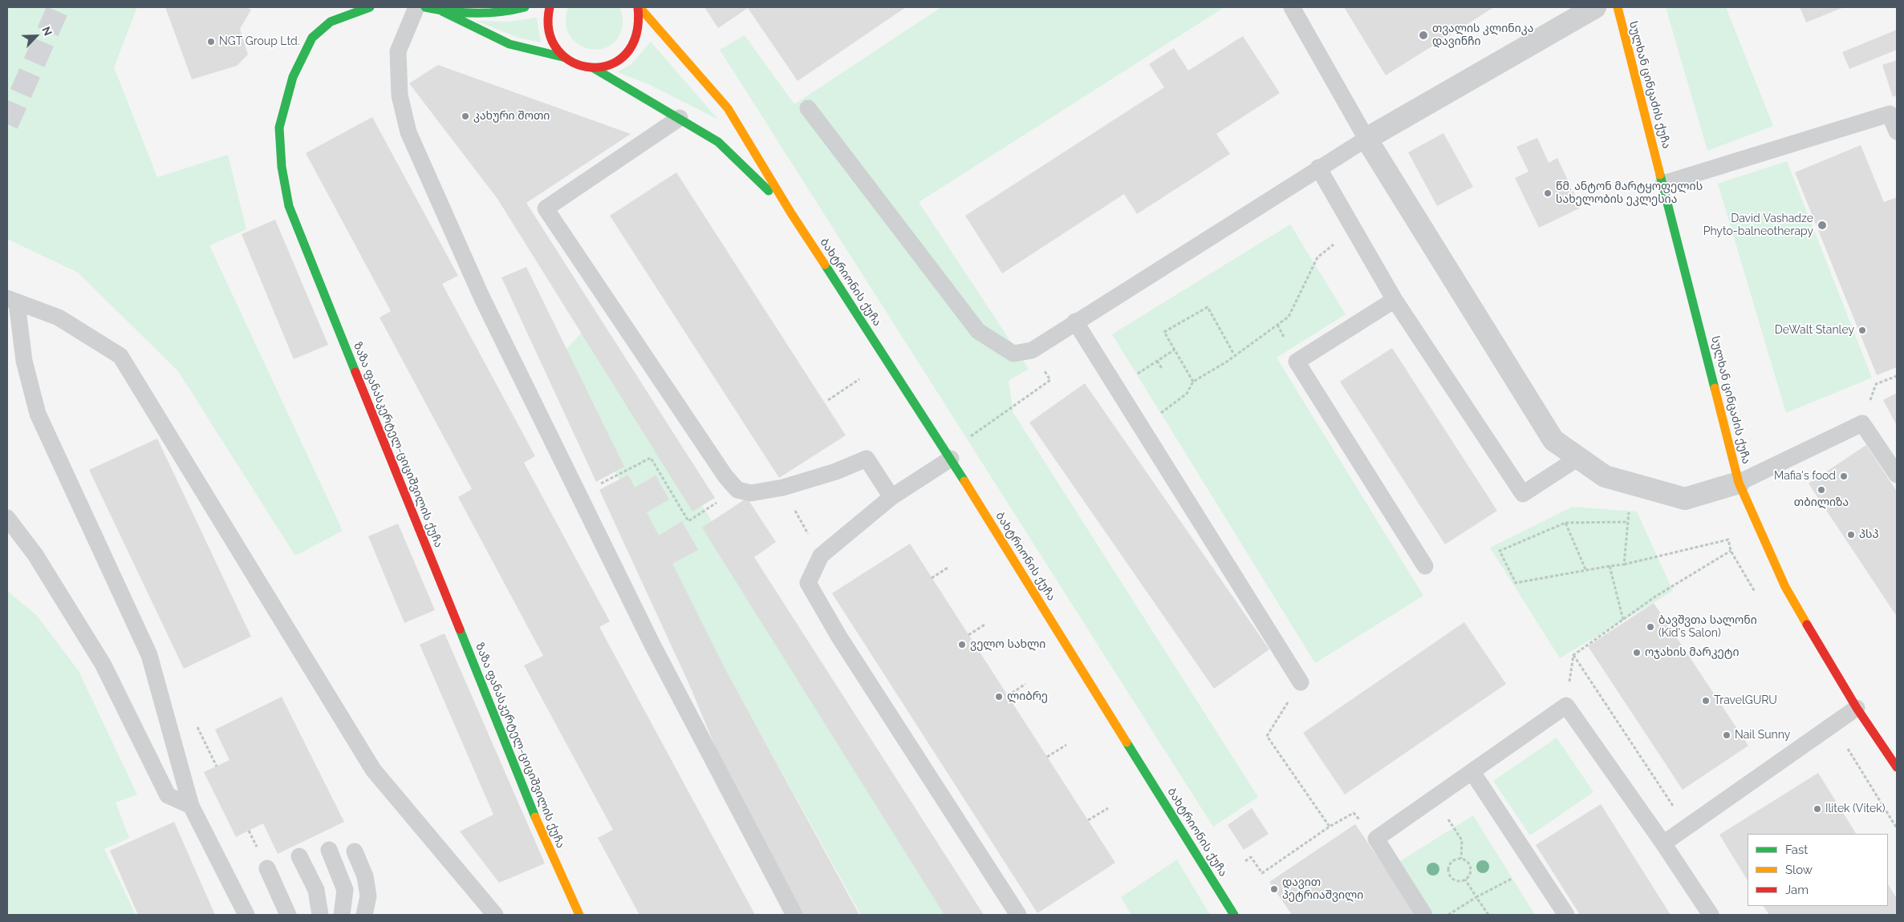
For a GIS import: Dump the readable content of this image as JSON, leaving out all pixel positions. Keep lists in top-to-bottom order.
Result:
{
  "streets": {
    "street": ["სულხან ცინცაძის ქუჩა", "ბახტრიონის ქუჩა", "ზაზა ფანასკერტელ-ციციშვილის ქუჩა"]
  },
  "places": [
    "თვალის კლინიკა დავინჩი",
    "NGT Group Ltd.",
    "კახური შოთი",
    "წმ. ანტონ მარტყოფელის სახელობის ეკლესია",
    "David Vashadze Phyto-balneotherapy",
    "DeWalt Stanley",
    "Mafia's food",
    "თბილიზა",
    "პსპ",
    "ბავშვთა სალონი (Kid's Salon)",
    "ველო სახლი",
    "ოჯახის მარკეტი",
    "ლიბრე",
    "TravelGURU",
    "Nail Sunny",
    "Ilitek (Vitek)",
    "დავით პეტრიაშვილი"
  ],
  "legend": ["Fast", "Slow", "Jam"],
  "north": "top right"
}
